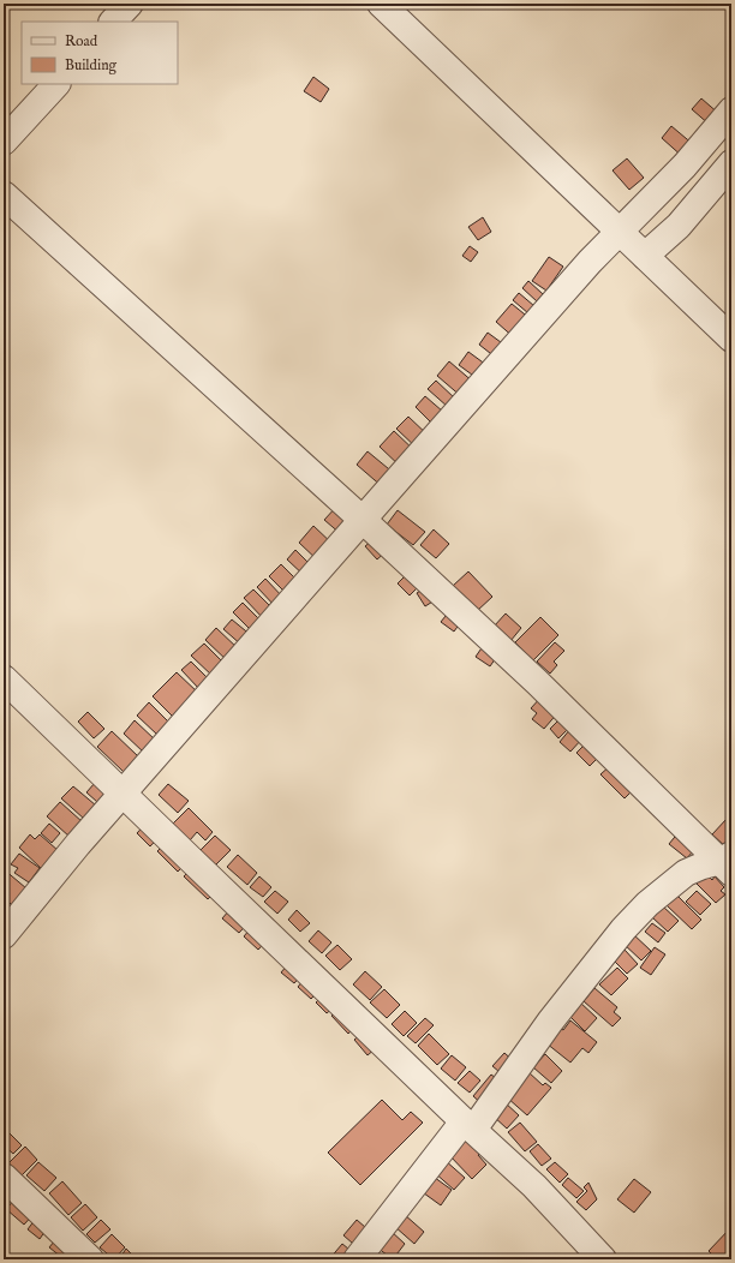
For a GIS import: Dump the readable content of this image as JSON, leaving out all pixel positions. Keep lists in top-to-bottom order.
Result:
{
  "legend": ["Road", "Building"]
}
